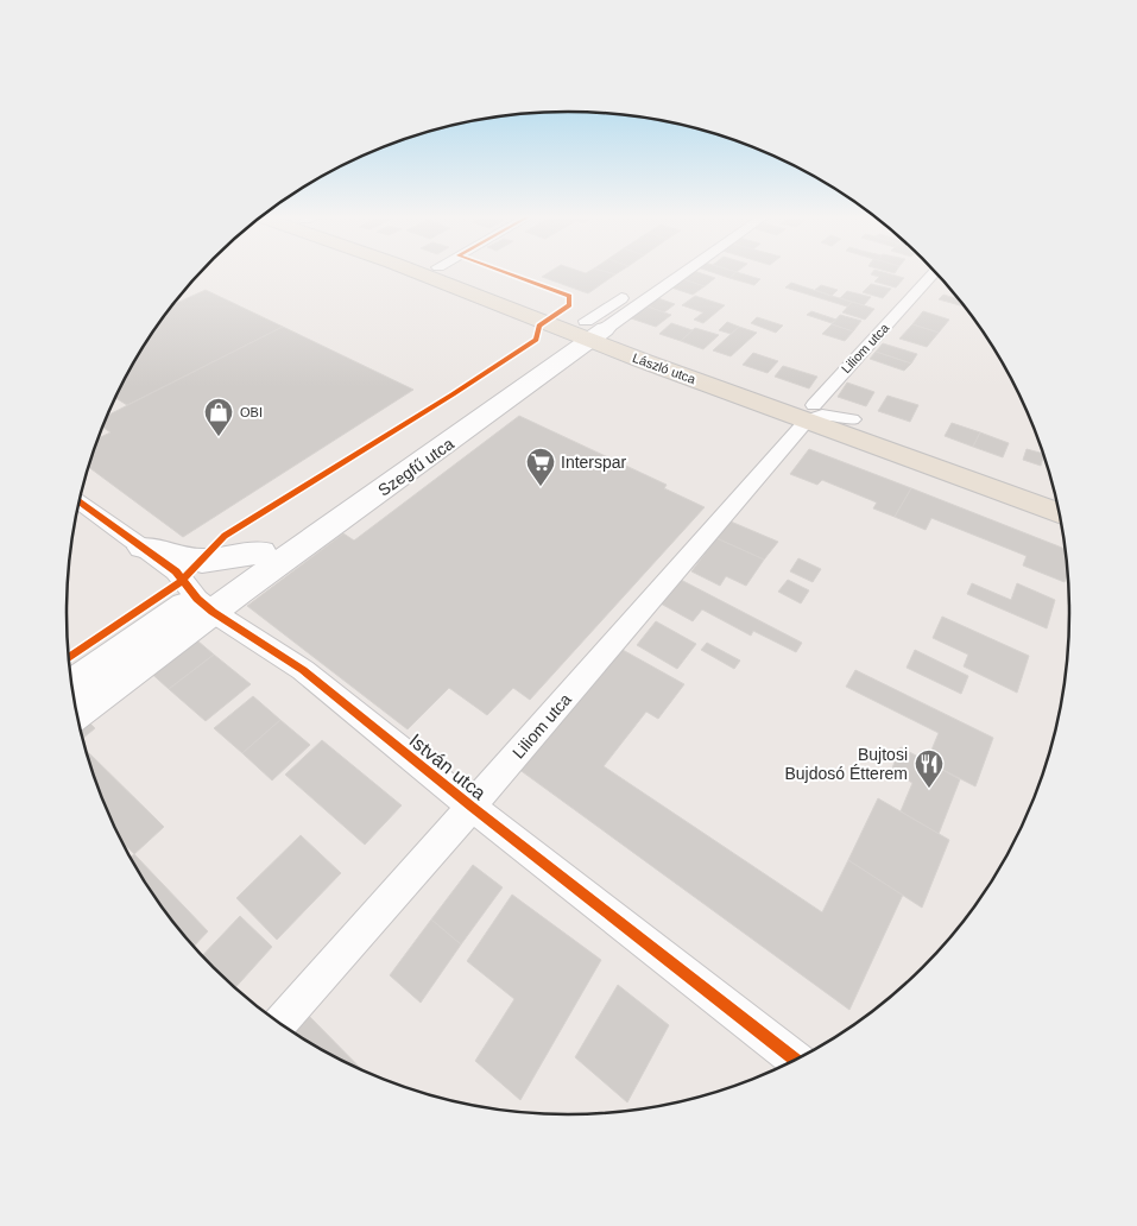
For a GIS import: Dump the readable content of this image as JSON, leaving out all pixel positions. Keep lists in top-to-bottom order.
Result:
{
  "streets": {
    "main road": ["László utca"],
    "street": ["Liliom utca", "Szegfű utca", "István utca"]
  },
  "crossings": [
    ["Liliom utca", "László utca"],
    ["Liliom utca", "István utca"],
    ["László utca", "Szegfű utca"],
    ["Szegfű utca", "István utca"]
  ],
  "places": {
    "shop": ["OBI"],
    "supermarket": ["Interspar"],
    "restaurant": ["Bujtosi Bujdosó Étterem"]
  }
}
